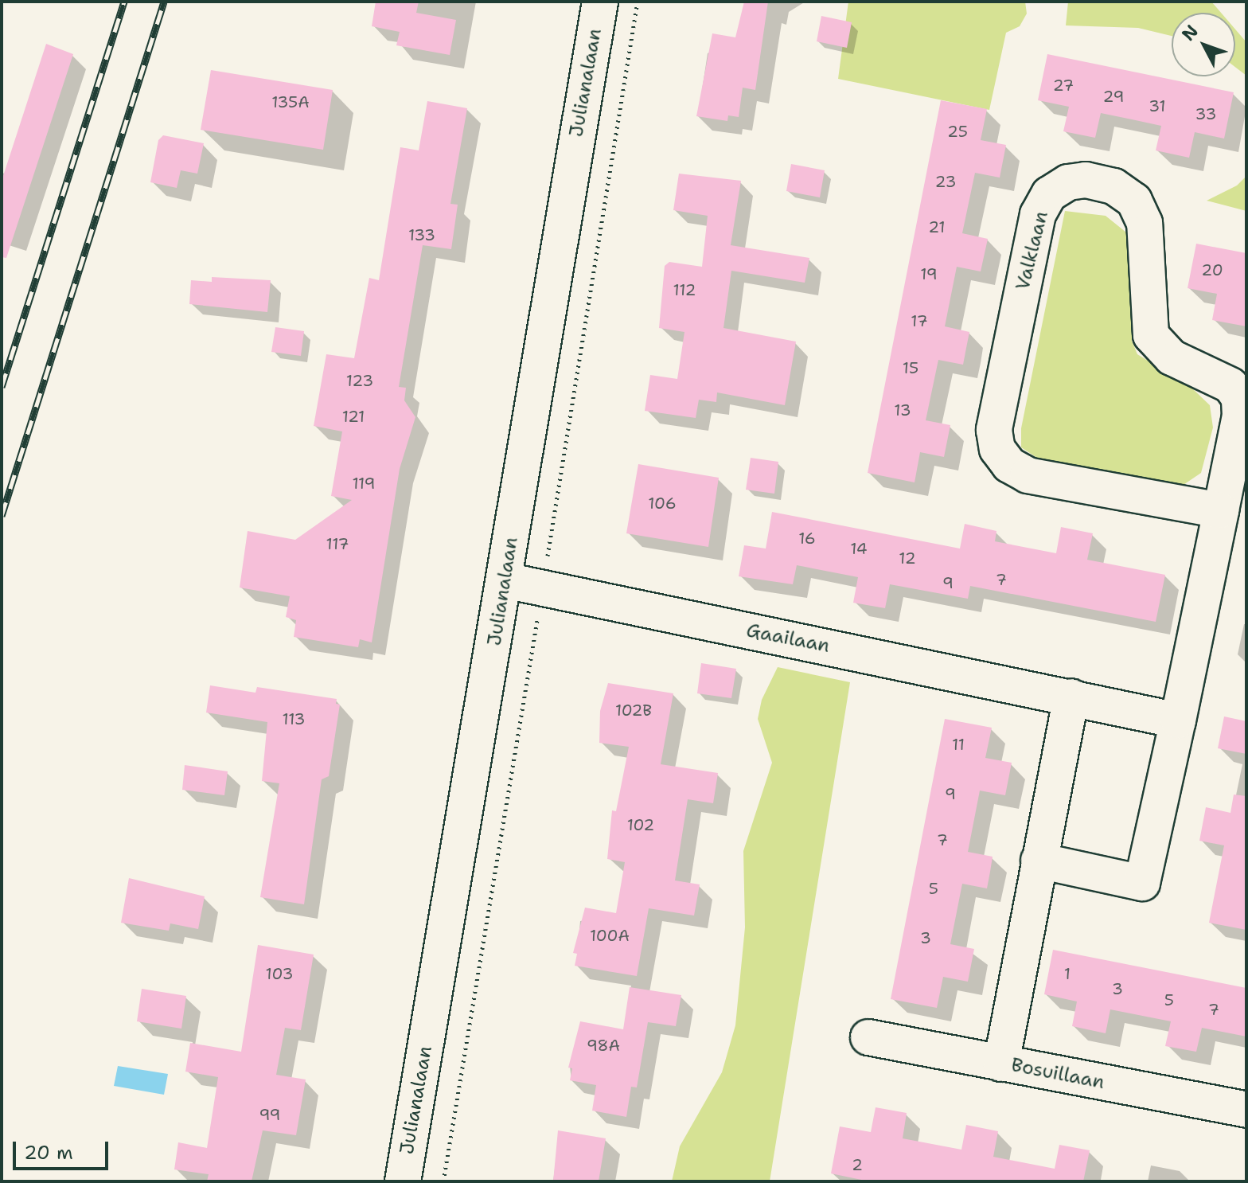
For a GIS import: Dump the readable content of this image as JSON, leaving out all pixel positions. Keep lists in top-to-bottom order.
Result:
{
  "streets": {
    "street": [
      "Julianalaan",
      "Valklaan",
      "Gaailaan",
      "Bosuillaan"
    ]
  },
  "crossings": [
    ["Julianalaan", "Gaailaan"],
    ["Valklaan", "Gaailaan"]
  ],
  "house_numbers": [
    "27",
    "29",
    "135A",
    "31",
    "33",
    "25",
    "23",
    "21",
    "133",
    "20",
    "19",
    "112",
    "17",
    "15",
    "123",
    "13",
    "121",
    "119",
    "106",
    "16",
    "117",
    "14",
    "12",
    "7",
    "9",
    "102B",
    "113",
    "11",
    "9",
    "102",
    "7",
    "5",
    "100A",
    "3",
    "103",
    "1",
    "3",
    "5",
    "7",
    "98A",
    "99",
    "2"
  ],
  "scale_bar": "20 m",
  "north": "top left"
}
